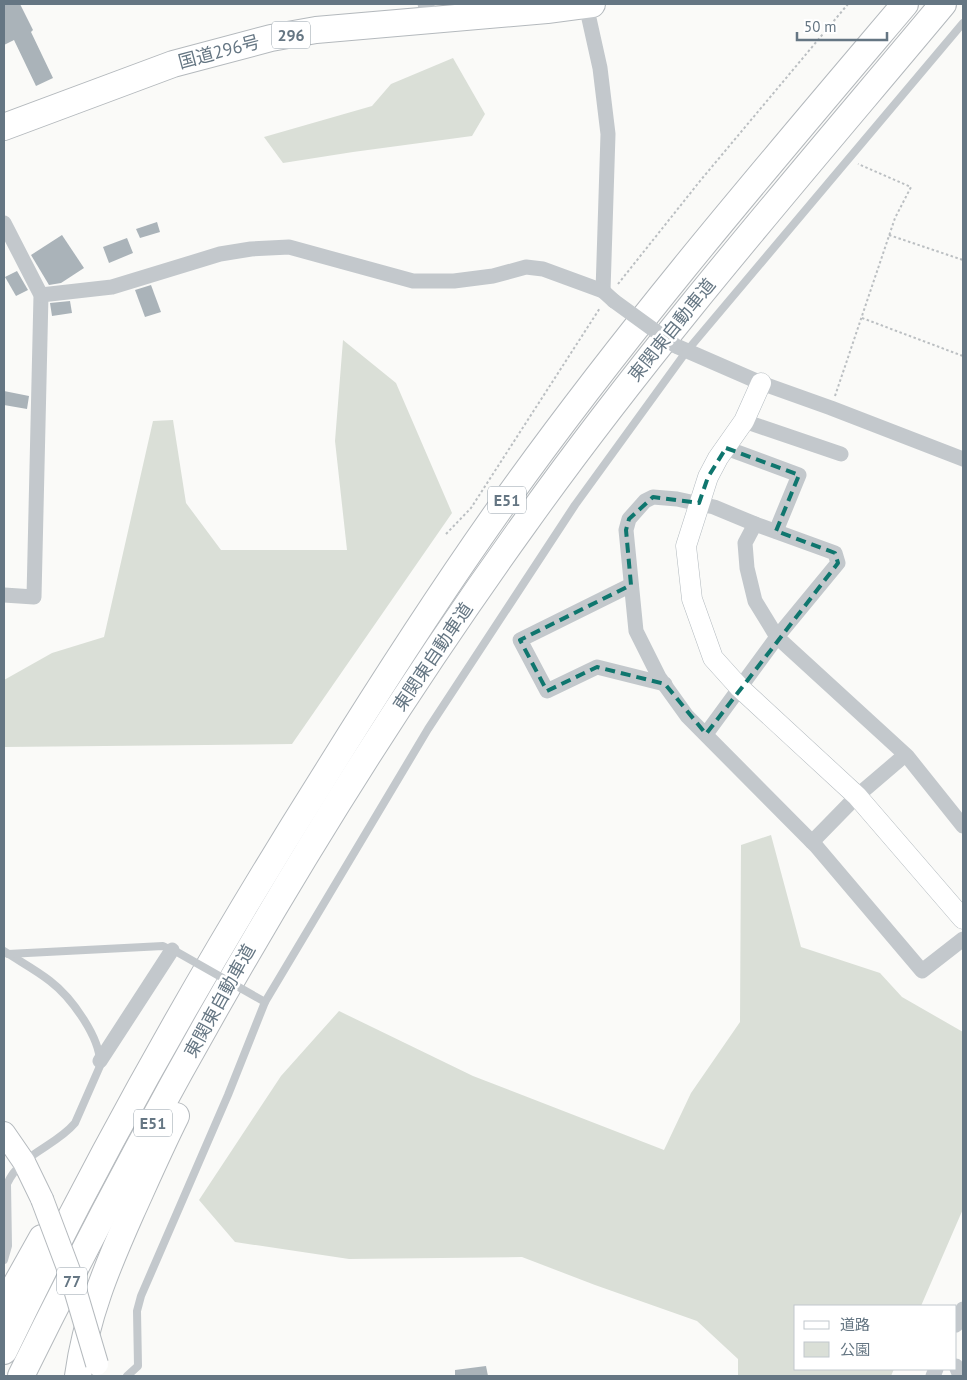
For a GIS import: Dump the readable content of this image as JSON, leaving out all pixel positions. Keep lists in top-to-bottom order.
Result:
{
  "streets": {
    "highway": [
      "296",
      "国道296号",
      "東関東自動車道",
      "E51"
    ],
    "main road": ["77"]
  },
  "legend": ["道路", "公園"],
  "scale_bar": "50 m"
}
